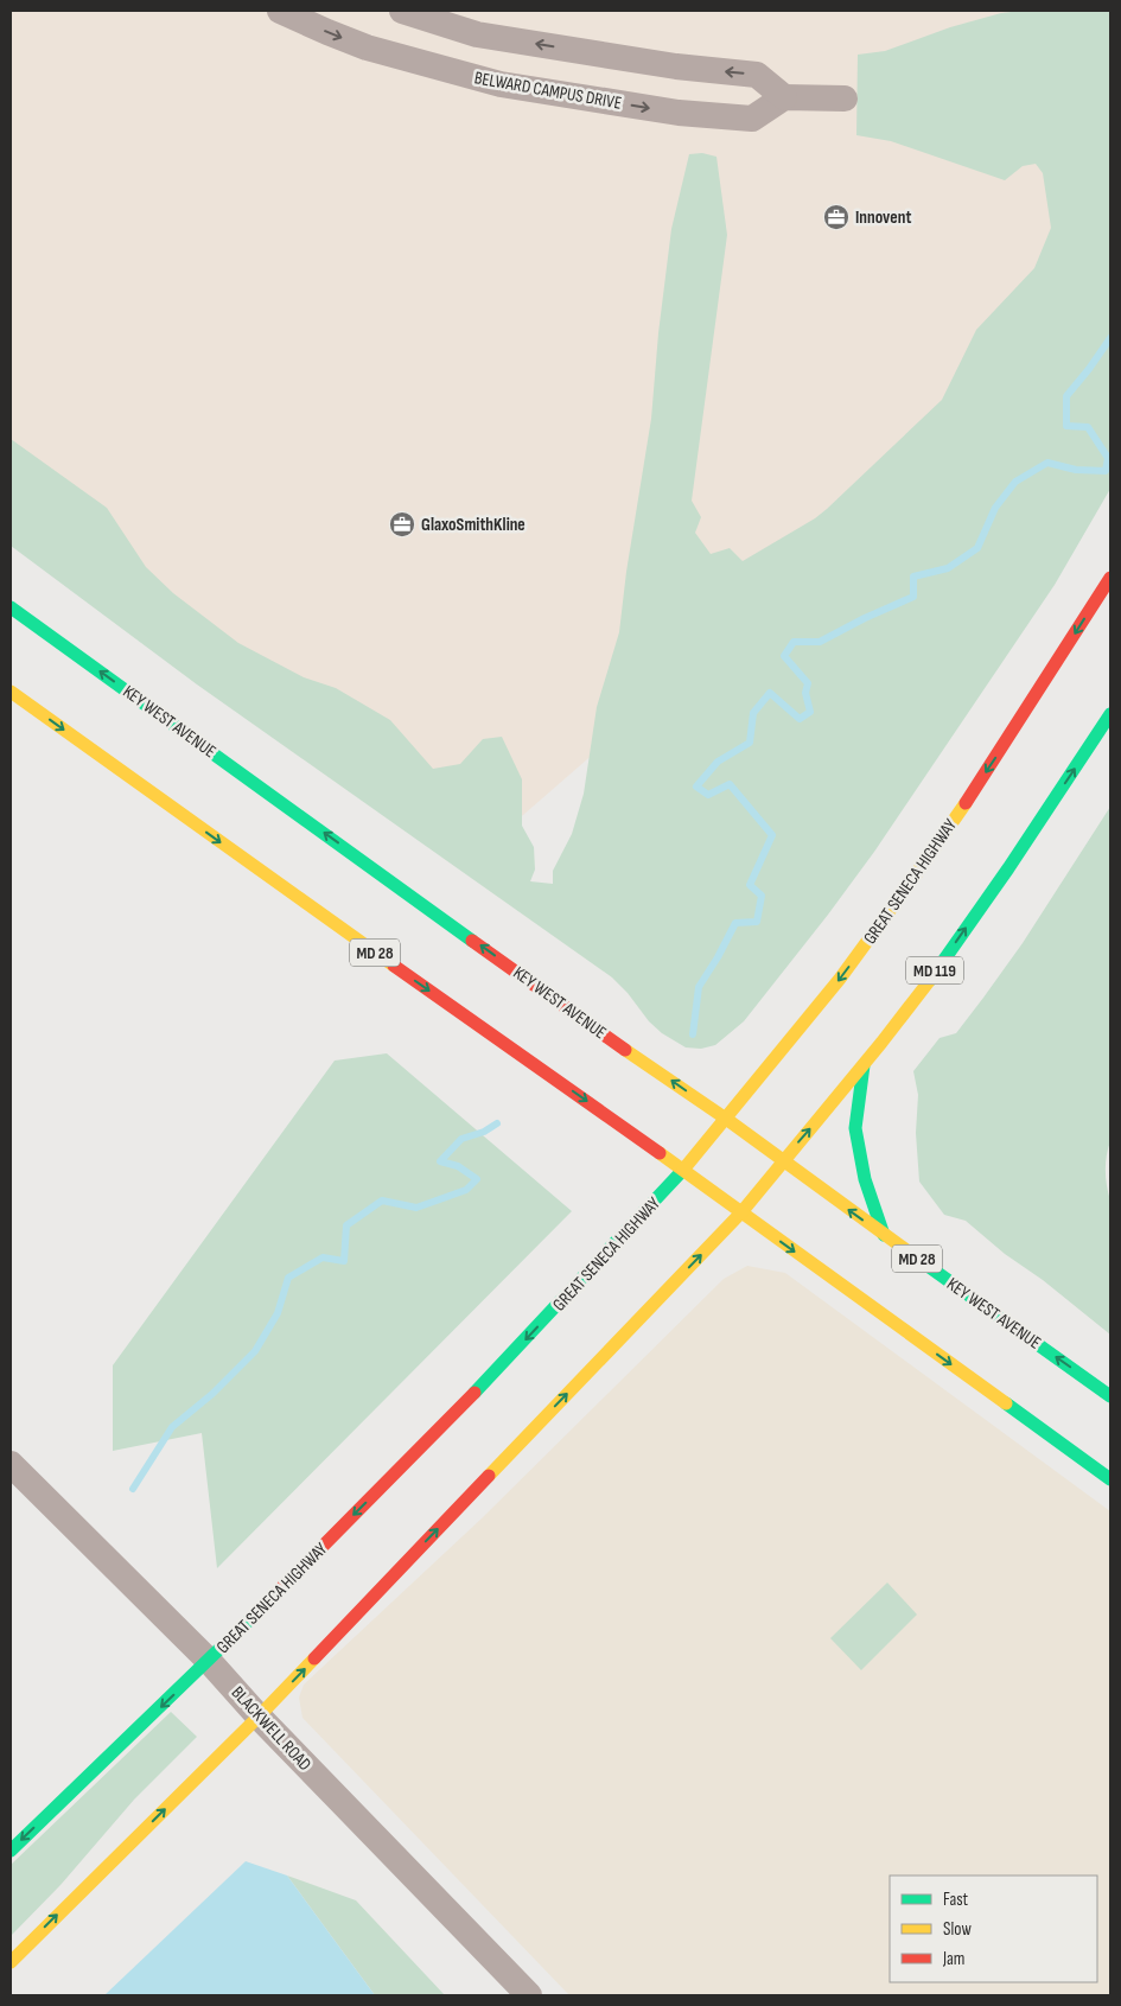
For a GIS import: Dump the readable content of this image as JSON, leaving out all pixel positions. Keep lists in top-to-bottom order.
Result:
{
  "streets": {
    "main road": [
      "KEY WEST AVENUE",
      "GREAT SENECA HIGHWAY",
      "MD 28",
      "MD 119"
    ],
    "street": ["BELWARD CAMPUS DRIVE", "BLACKWELL ROAD"]
  },
  "crossings": [
    ["KEY WEST AVENUE", "GREAT SENECA HIGHWAY"],
    ["KEY WEST AVENUE", "MD 119"],
    ["GREAT SENECA HIGHWAY", "MD 28"],
    ["GREAT SENECA HIGHWAY", "BLACKWELL ROAD"],
    ["MD 28", "MD 119"]
  ],
  "places": {
    "office": ["Innovent", "GlaxoSmithKline"]
  },
  "legend": ["Fast", "Slow", "Jam"]
}
